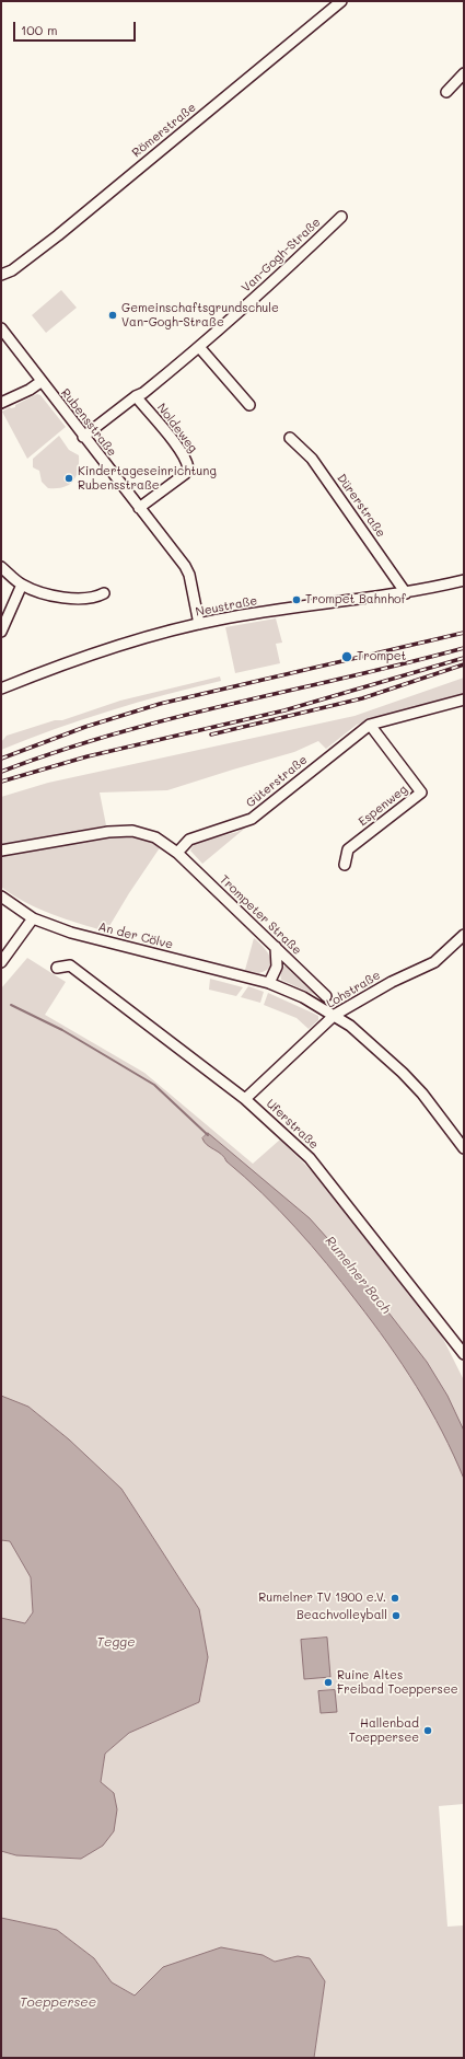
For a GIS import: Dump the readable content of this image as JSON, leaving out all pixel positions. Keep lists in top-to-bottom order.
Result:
{
  "streets": {
    "street": [
      "Römerstraße",
      "Van-Gogh-Straße",
      "Rubensstraße",
      "Noldeweg",
      "Dürerstraße",
      "Neustraße",
      "Güterstraße",
      "Espenweg",
      "Trompeter Straße",
      "An der Cölve",
      "Lohstraße",
      "Uferstraße"
    ]
  },
  "crossings": [
    ["Van-Gogh-Straße", "Rubensstraße"],
    ["Van-Gogh-Straße", "Noldeweg"],
    ["Rubensstraße", "Noldeweg"],
    ["Rubensstraße", "Neustraße"],
    ["Dürerstraße", "Neustraße"],
    ["Güterstraße", "Espenweg"],
    ["Güterstraße", "Trompeter Straße"],
    ["An der Cölve", "Lohstraße"],
    ["Lohstraße", "Uferstraße"]
  ],
  "water": ["Rumelner Bach", "Tegge", "Toeppersee"],
  "places": [
    "Gemeinschaftsgrundschule Van-Gogh-Straße",
    "Kindertageseinrichtung Rubensstraße",
    "Trompet Bahnhof",
    "Trompet",
    "Rumelner TV 1900 e.V.",
    "Beachvolleyball",
    "Ruine Altes Freibad Toeppersee",
    "Hallenbad Toeppersee"
  ],
  "scale_bar": "100 m"
}
